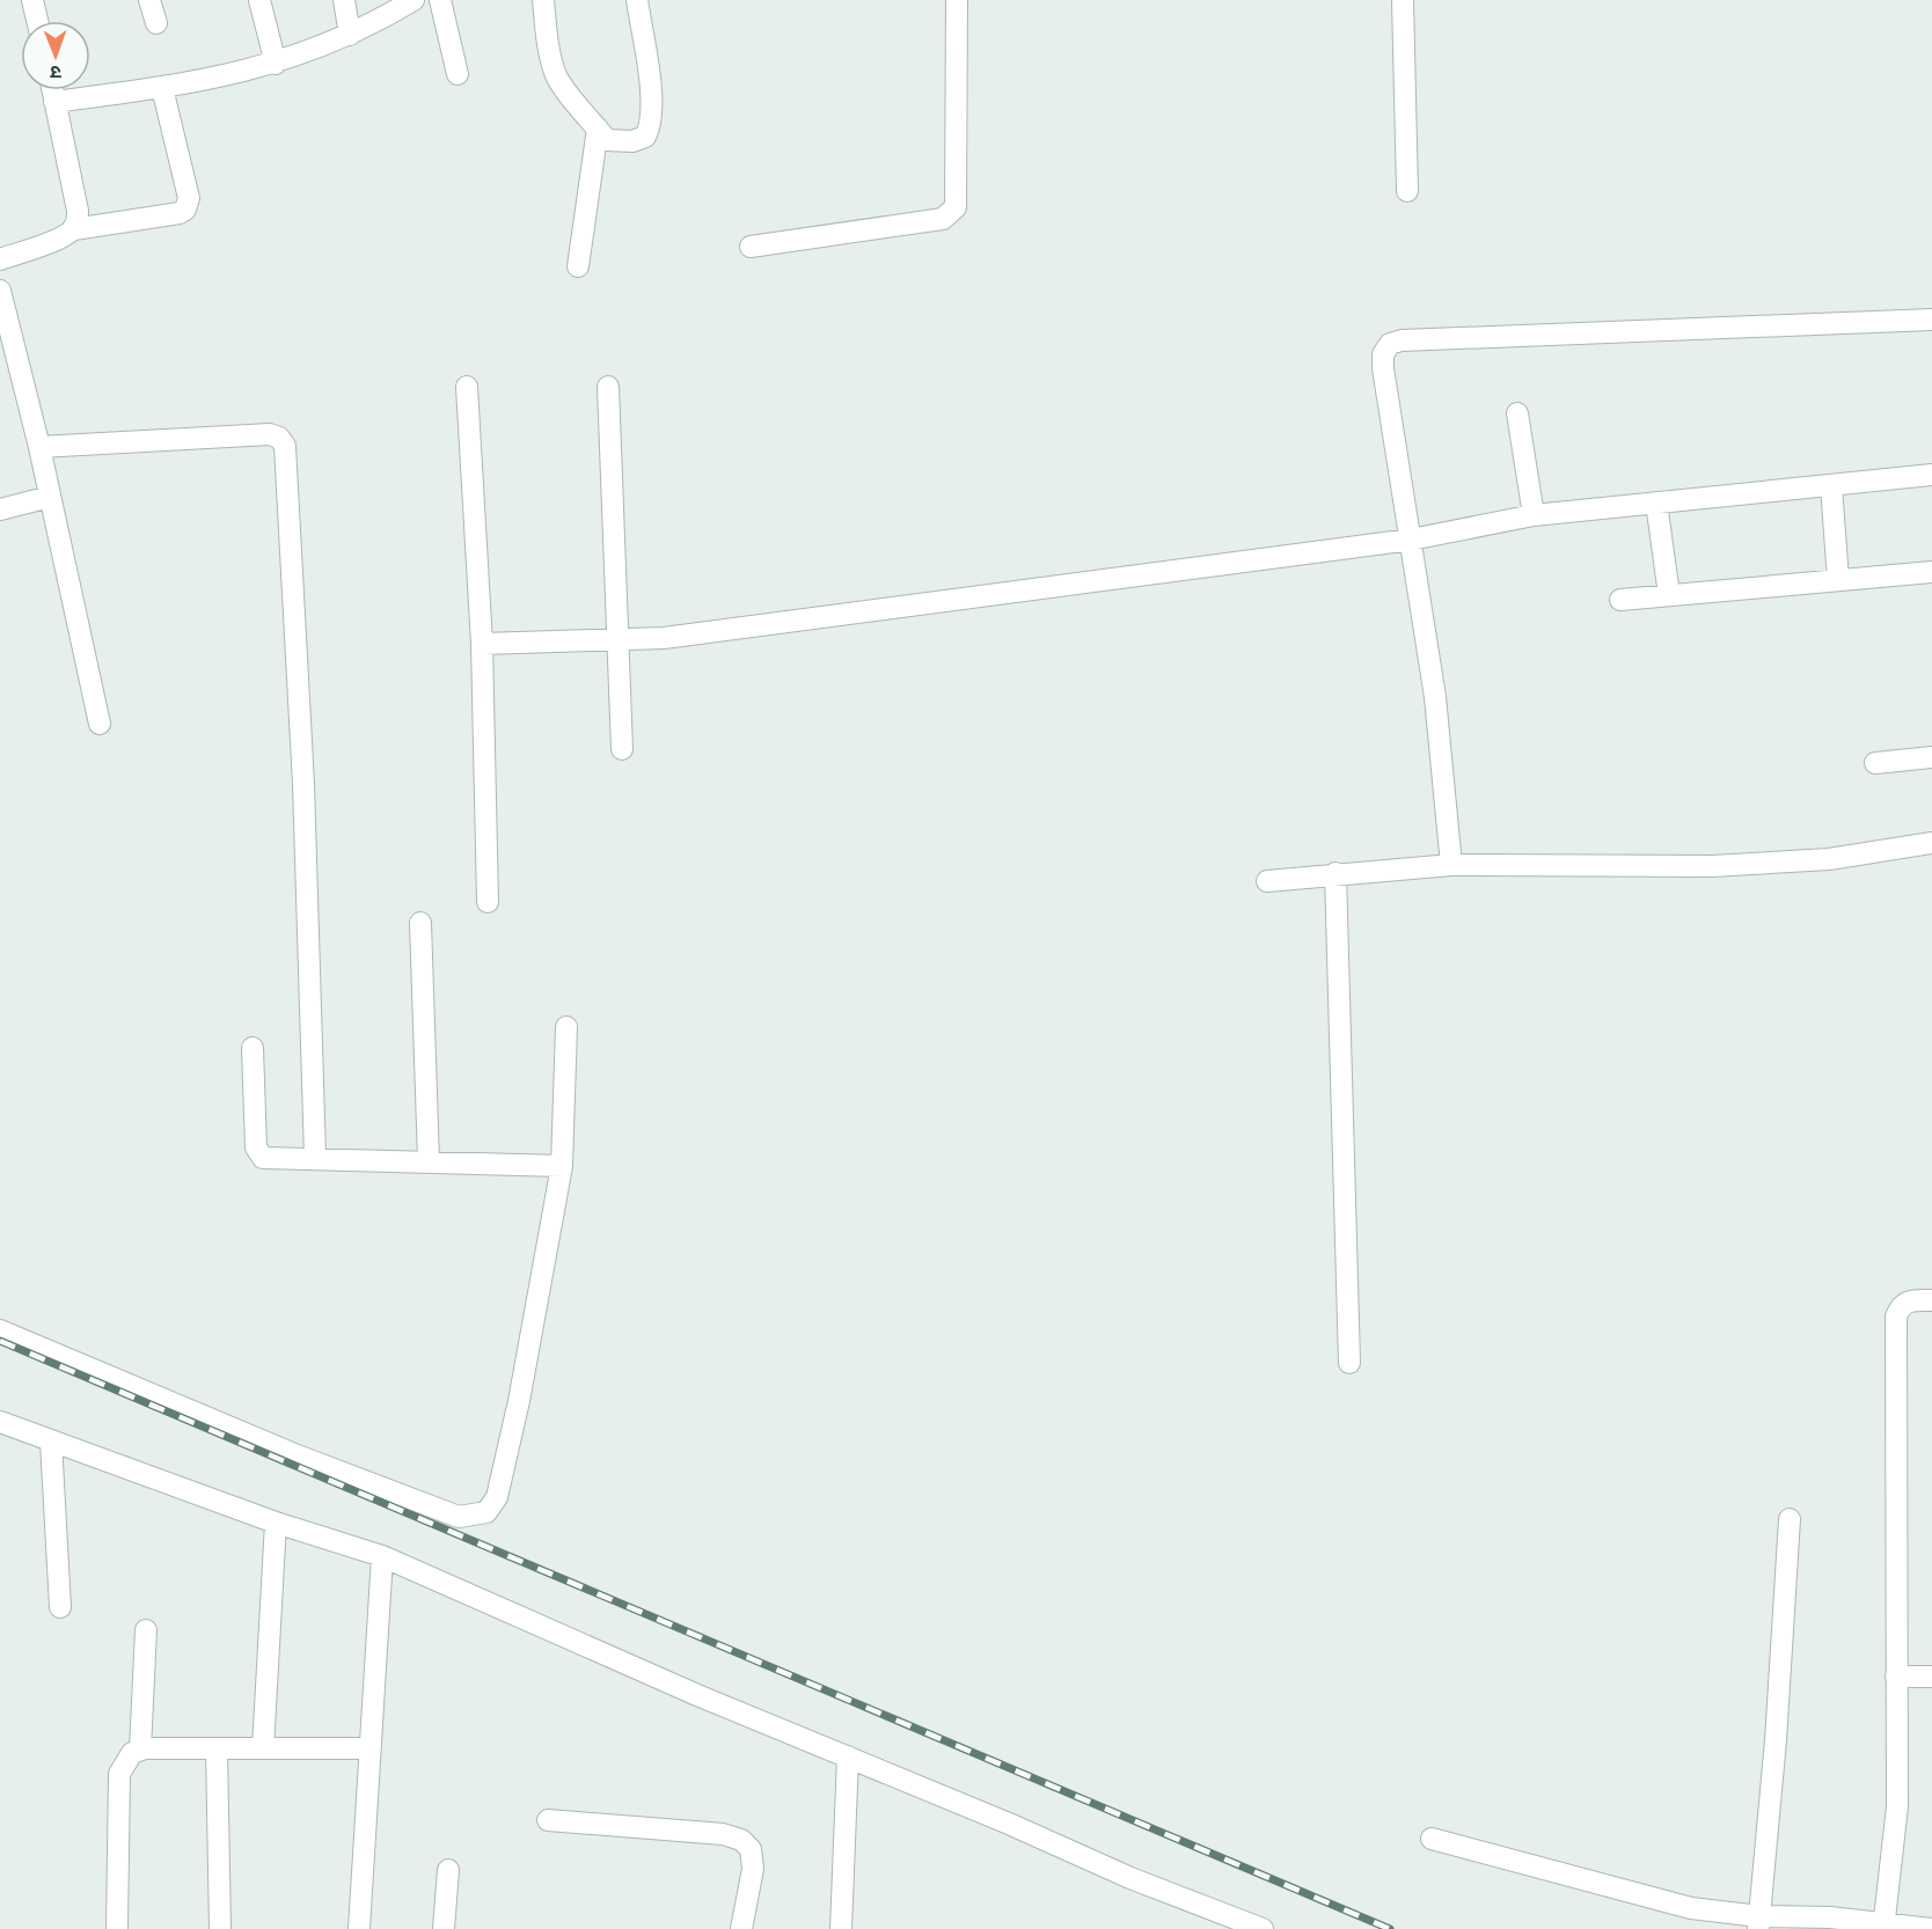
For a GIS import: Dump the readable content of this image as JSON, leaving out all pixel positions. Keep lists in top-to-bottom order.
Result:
{
  "north": "bottom"
}
